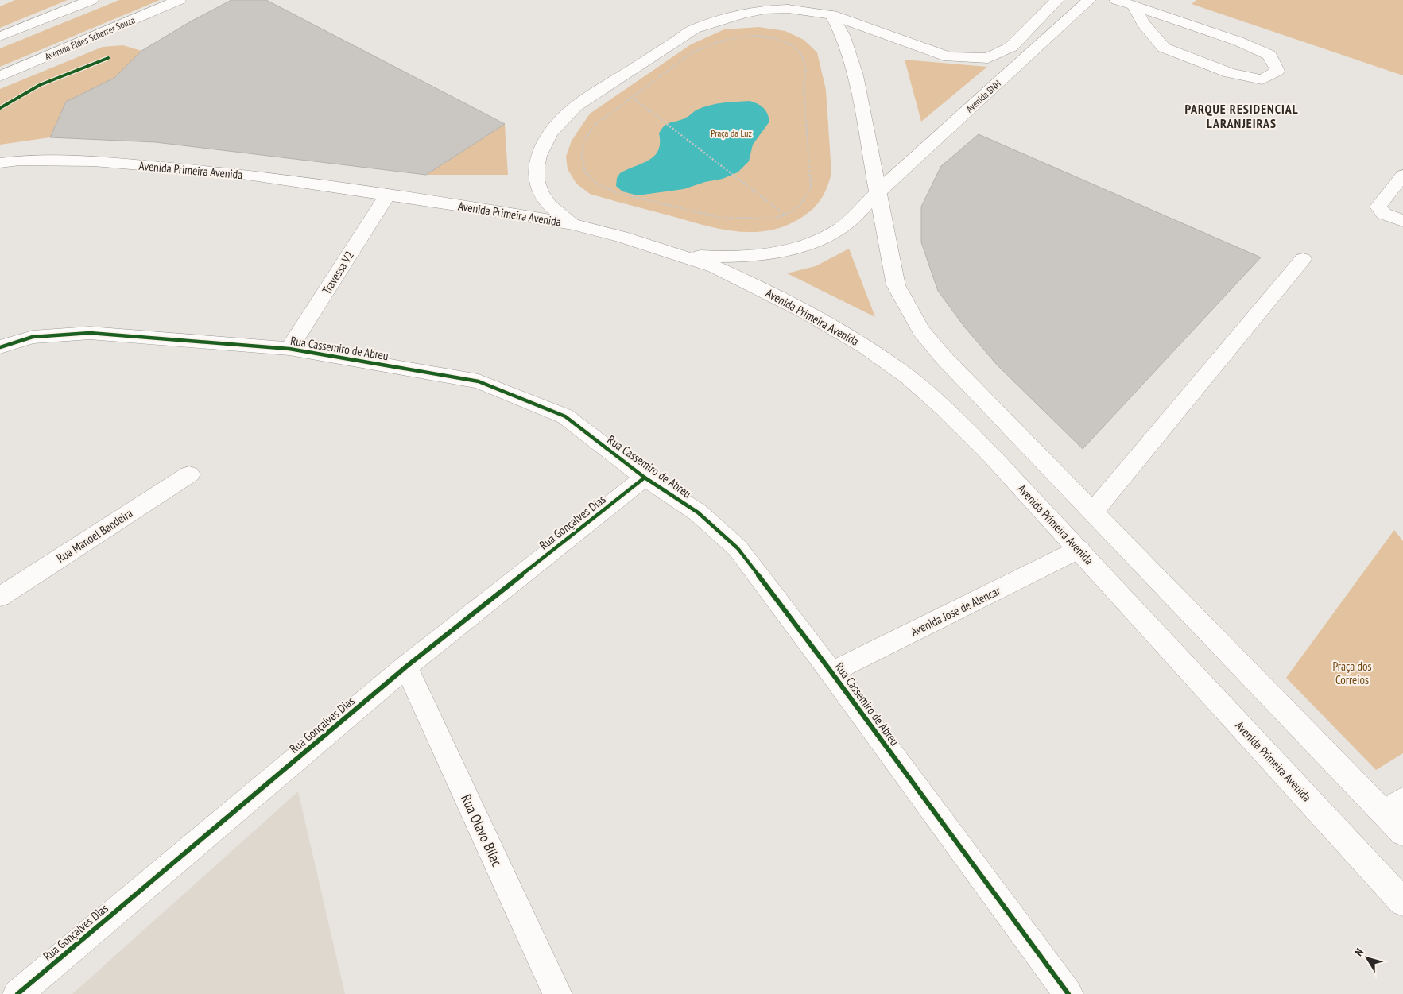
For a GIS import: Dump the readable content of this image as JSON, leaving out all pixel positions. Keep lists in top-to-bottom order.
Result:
{
  "streets": {
    "main road": [
      "Avenida Eldes Scherrer Souza",
      "Avenida BNH",
      "Avenida Primeira Avenida",
      "Travessa V2",
      "Rua Cassemiro de Abreu",
      "Rua Gonçalves Dias",
      "Rua Manoel Bandeira",
      "Avenida José de Alencar",
      "Rua Olavo Bilac"
    ]
  },
  "crossings": [
    ["Avenida BNH", "Avenida Primeira Avenida"],
    ["Avenida Primeira Avenida", "Travessa V2"],
    ["Avenida Primeira Avenida", "Avenida José de Alencar"],
    ["Travessa V2", "Rua Cassemiro de Abreu"],
    ["Rua Cassemiro de Abreu", "Rua Gonçalves Dias"],
    ["Rua Cassemiro de Abreu", "Avenida José de Alencar"],
    ["Rua Gonçalves Dias", "Rua Olavo Bilac"]
  ],
  "districts": ["PARQUE RESIDENCIAL LARANJEIRAS"],
  "parks": ["Praça da Luz", "Praça dos Correios"],
  "north": "top left"
}
